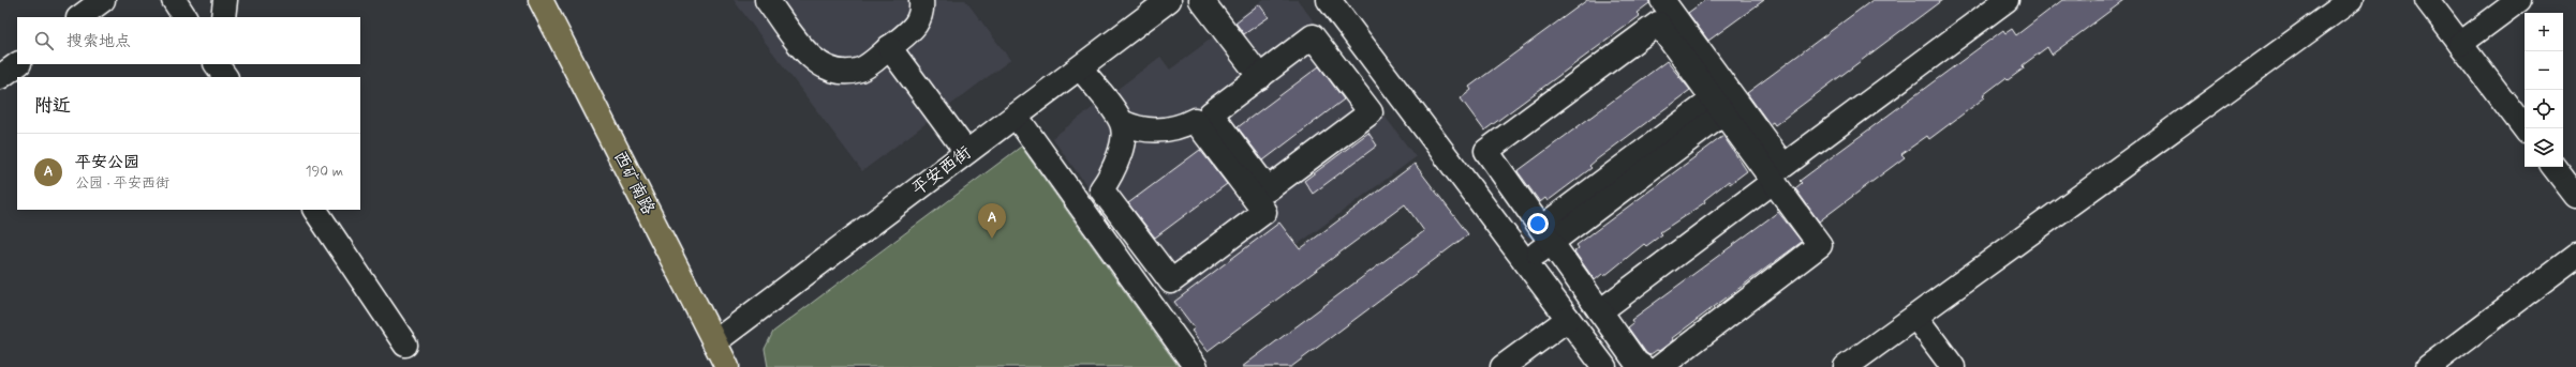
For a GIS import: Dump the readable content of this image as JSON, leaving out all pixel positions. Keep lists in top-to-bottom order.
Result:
{
  "streets": {
    "main road": ["西矿南路"],
    "street": ["平安西街"]
  },
  "crossings": [
    ["平安西街", "西矿南路"]
  ],
  "page": {
    "map_buttons": ["+", "−"],
    "search": "搜索地点",
    "heading": "附近",
    "list": [
      {
        "mark": "A",
        "name": "平安公园",
        "note": "公园 · 平安西街",
        "value": "190 m"
      }
    ],
    "pins": "A"
  }
}
